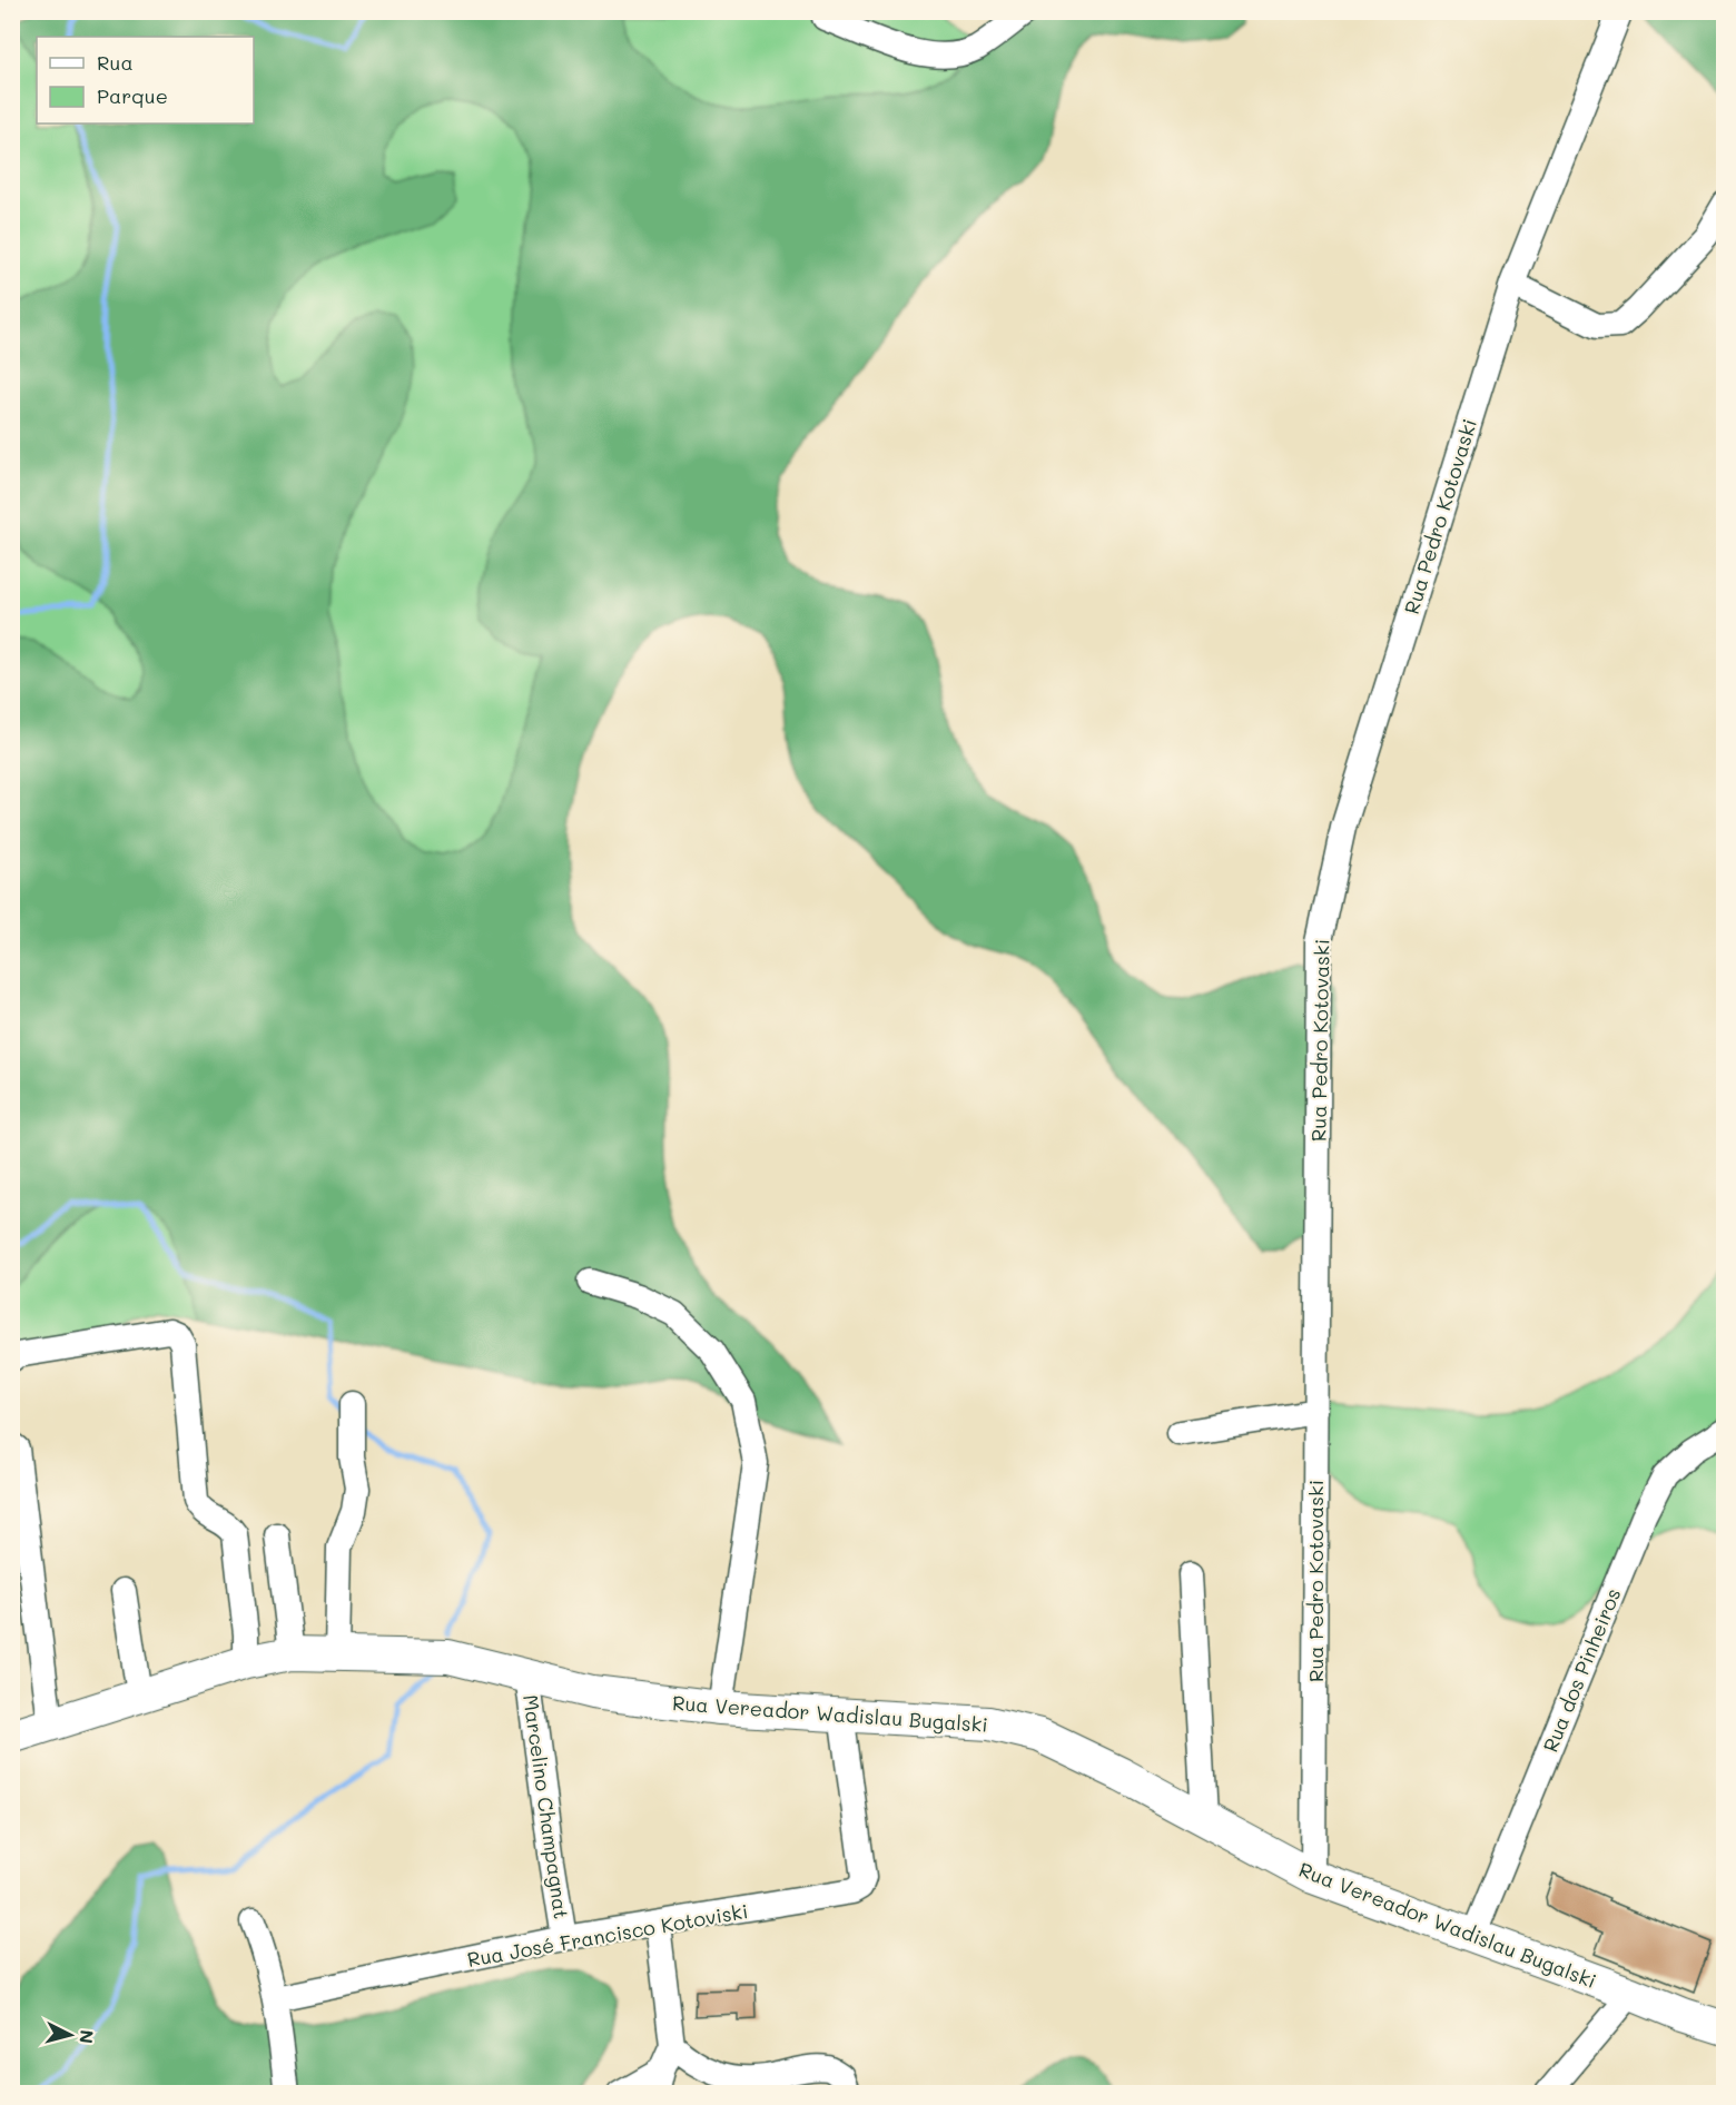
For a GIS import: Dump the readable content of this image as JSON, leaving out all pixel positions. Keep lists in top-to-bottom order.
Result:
{
  "streets": {
    "main road": ["Rua Vereador Wadislau Bugalski"],
    "street": [
      "Rua Pedro Kotovaski",
      "Rua dos Pinheiros",
      "Marcelino Champagnat",
      "Rua José Francisco Kotoviski"
    ]
  },
  "crossings": [
    ["Rua Pedro Kotovaski", "Rua Vereador Wadislau Bugalski"],
    ["Rua dos Pinheiros", "Rua Vereador Wadislau Bugalski"],
    ["Rua Vereador Wadislau Bugalski", "Marcelino Champagnat"],
    ["Rua Vereador Wadislau Bugalski", "Rua José Francisco Kotoviski"],
    ["Marcelino Champagnat", "Rua José Francisco Kotoviski"]
  ],
  "legend": ["Rua", "Parque"],
  "north": "right"
}
